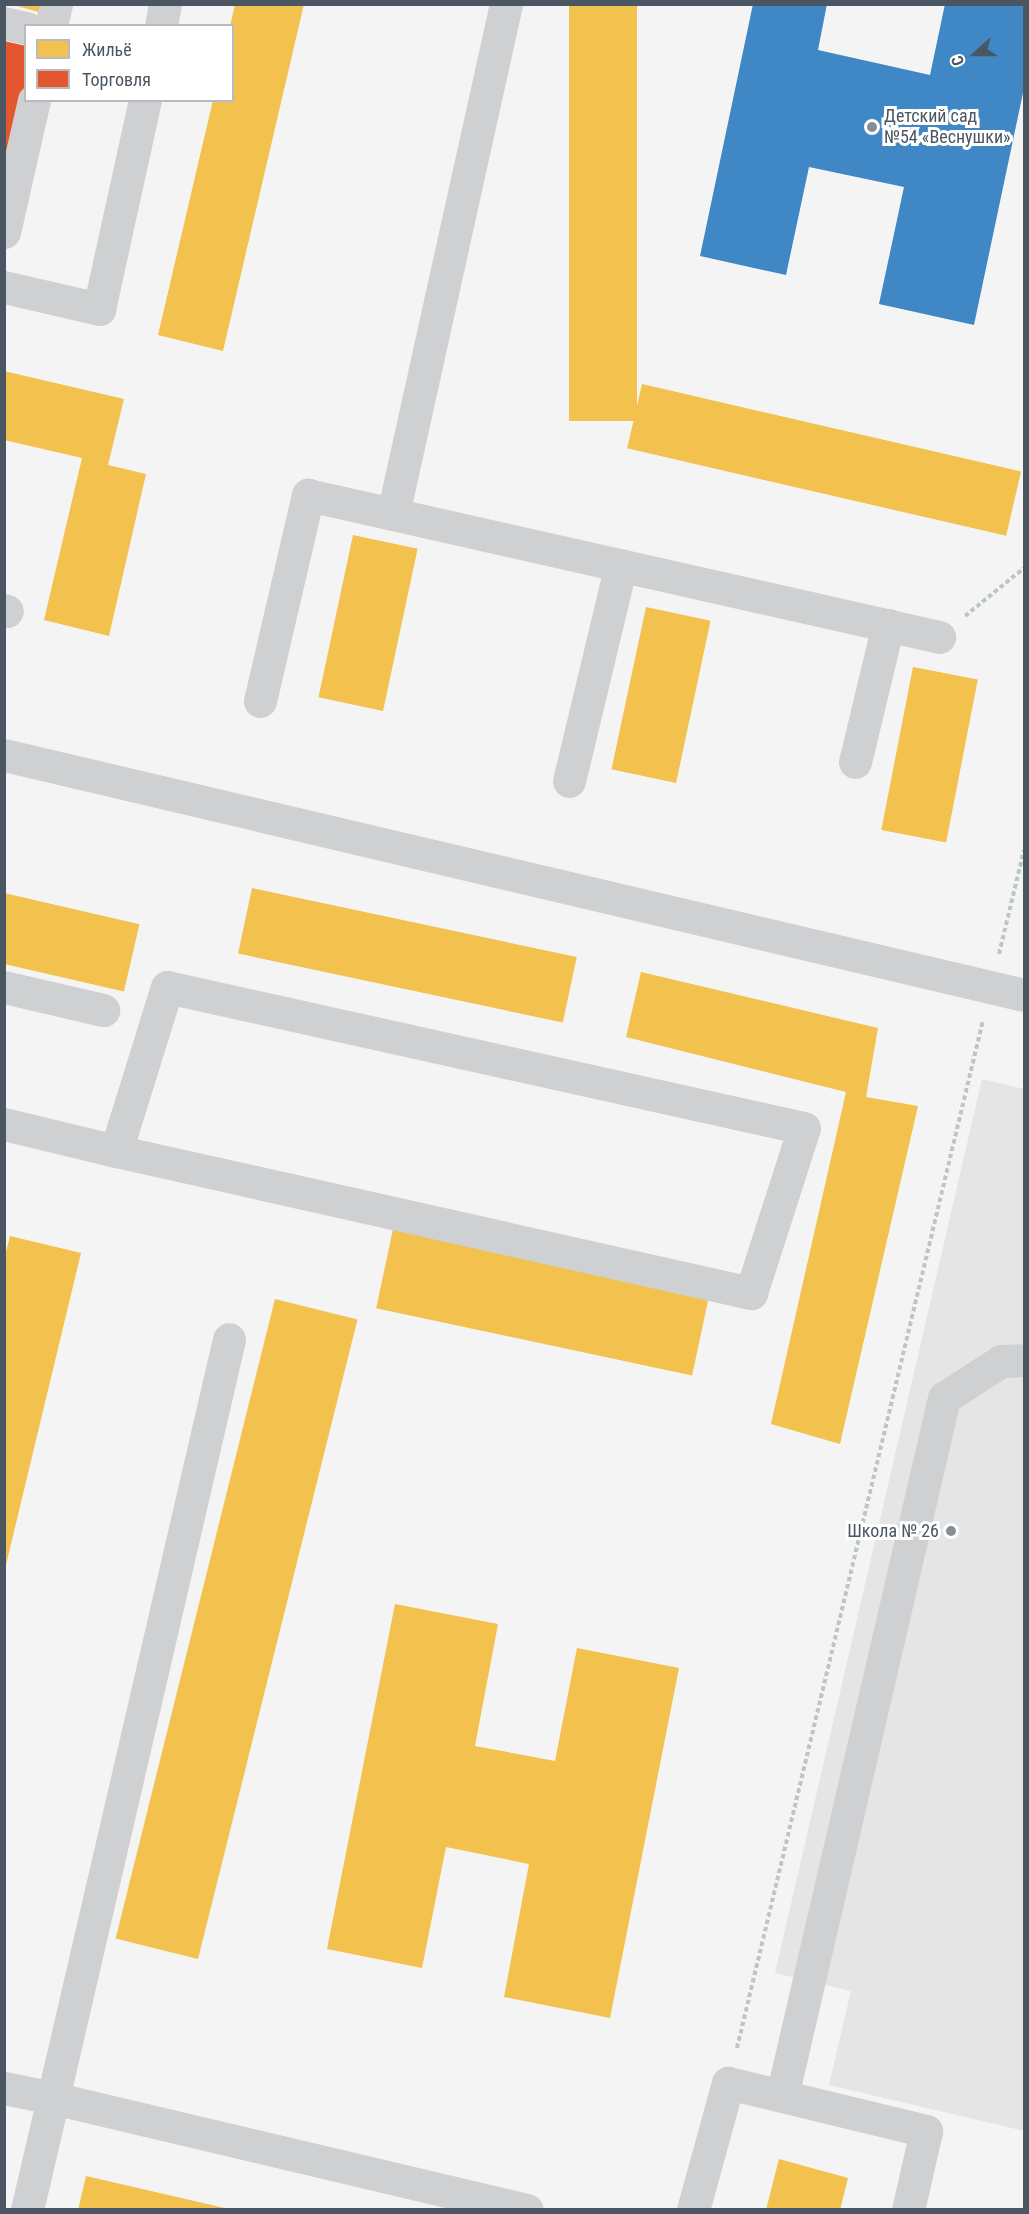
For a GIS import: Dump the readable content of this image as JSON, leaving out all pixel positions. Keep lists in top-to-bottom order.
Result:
{
  "places": ["Детский сад №54 «Веснушки»", "Школа № 26"],
  "legend": ["Жильё", "Торговля"],
  "north": "left"
}
